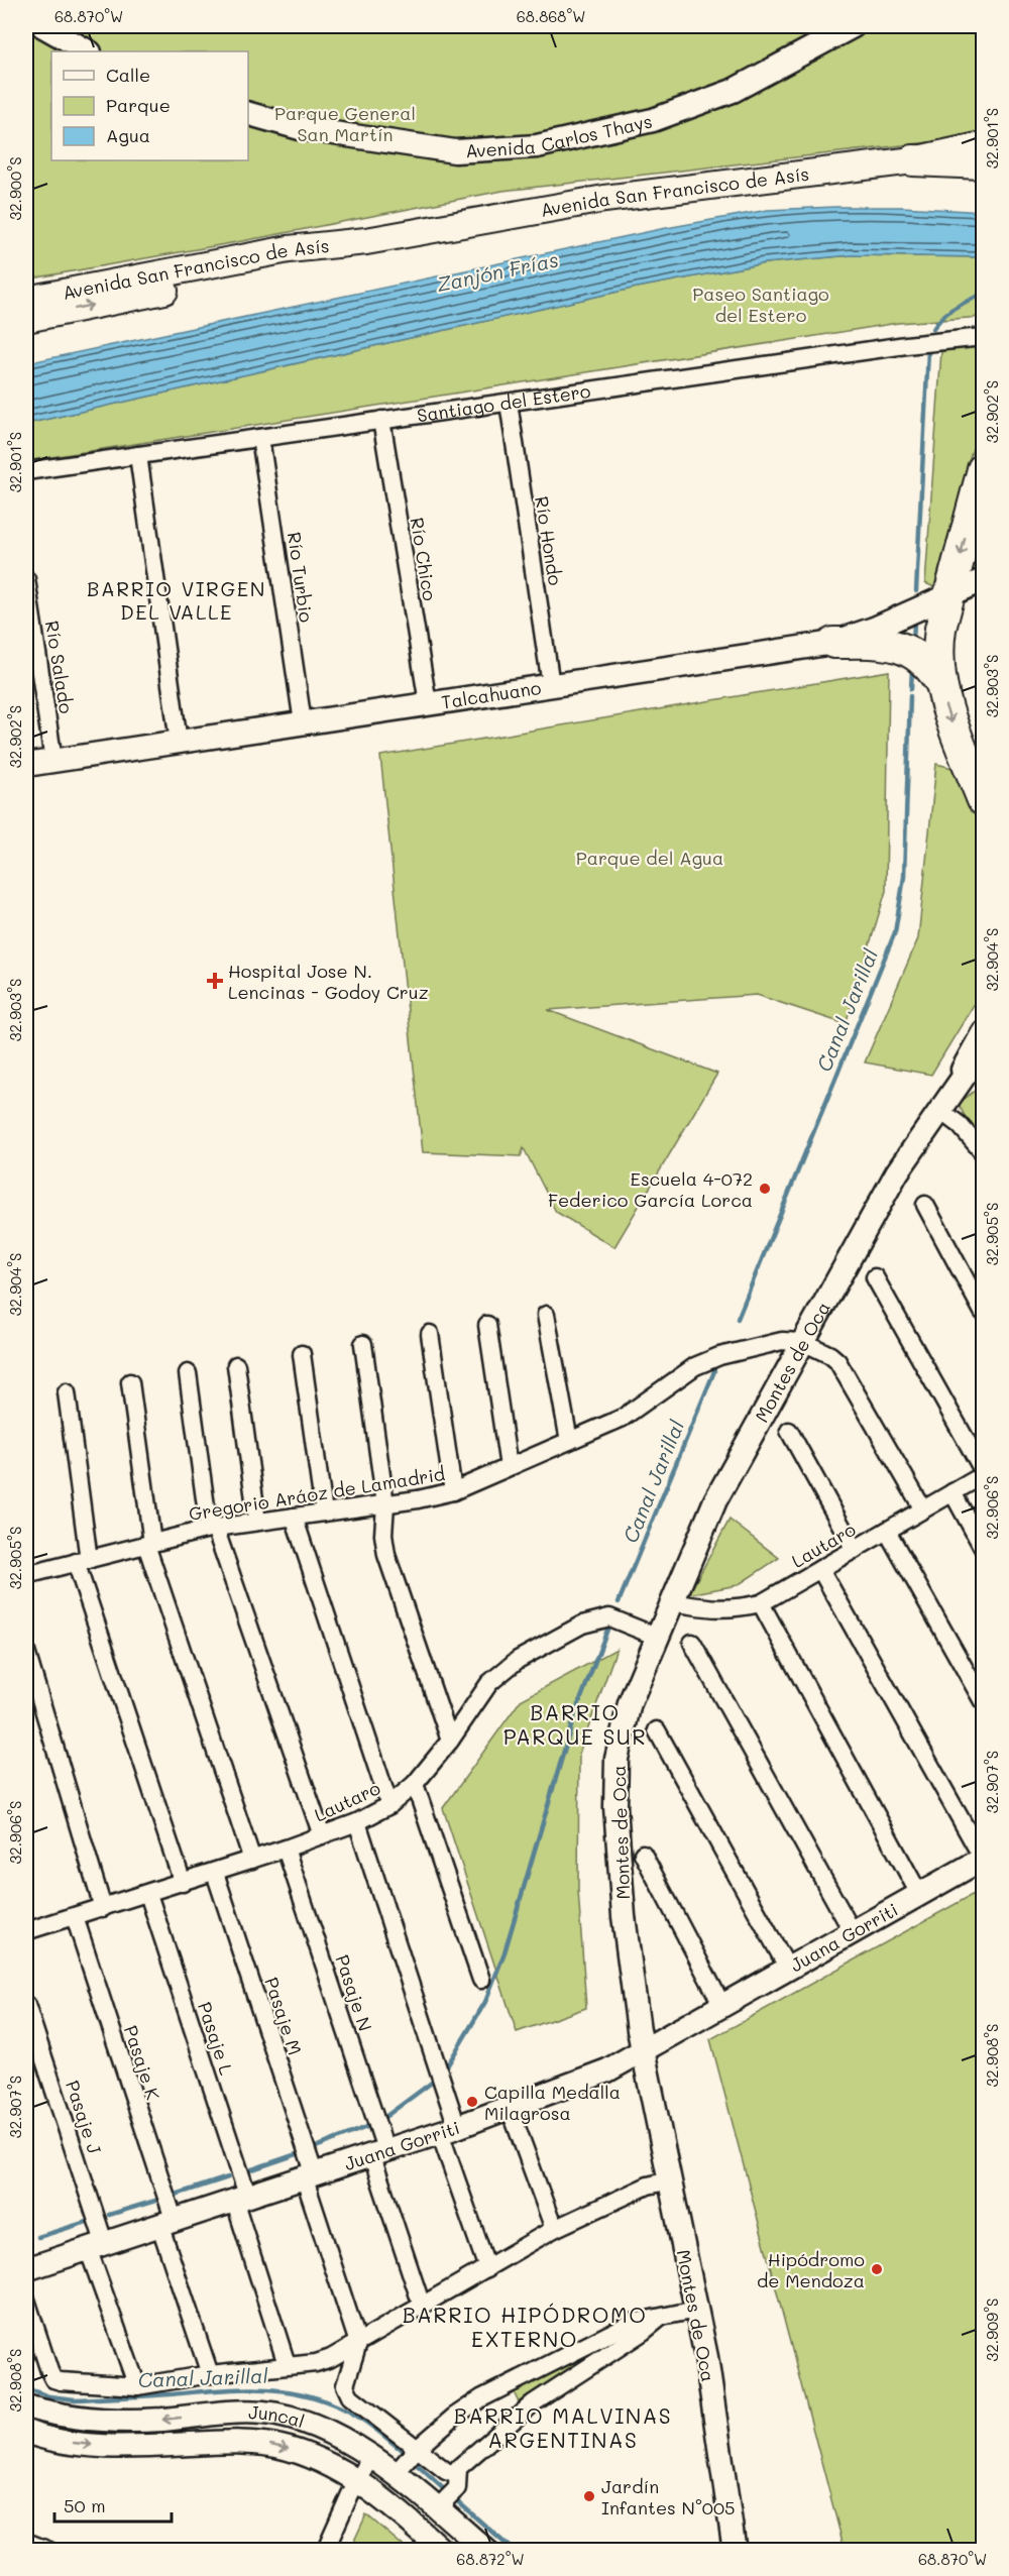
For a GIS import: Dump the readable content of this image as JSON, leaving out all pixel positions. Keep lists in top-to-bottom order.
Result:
{
  "streets": {
    "main road": ["Avenida San Francisco de Asís"],
    "street": [
      "Avenida Carlos Thays",
      "Santiago del Estero",
      "Río Hondo",
      "Río Chico",
      "Río Turbio",
      "Río Salado",
      "Talcahuano",
      "Montes de Oca",
      "Gregorio Aráoz de Lamadrid",
      "Lautaro",
      "Juana Gorriti",
      "Pasaje N",
      "Pasaje M",
      "Pasaje L",
      "Pasaje K",
      "Pasaje J",
      "Juncal"
    ]
  },
  "crossings": [
    ["Santiago del Estero", "Río Hondo"],
    ["Santiago del Estero", "Río Chico"],
    ["Santiago del Estero", "Río Turbio"],
    ["Río Hondo", "Talcahuano"],
    ["Río Chico", "Talcahuano"],
    ["Río Turbio", "Talcahuano"],
    ["Río Salado", "Talcahuano"],
    ["Montes de Oca", "Gregorio Aráoz de Lamadrid"],
    ["Montes de Oca", "Lautaro"],
    ["Montes de Oca", "Juana Gorriti"],
    ["Lautaro", "Pasaje N"],
    ["Lautaro", "Pasaje M"],
    ["Lautaro", "Pasaje L"],
    ["Lautaro", "Pasaje K"],
    ["Juana Gorriti", "Pasaje N"],
    ["Juana Gorriti", "Pasaje M"],
    ["Juana Gorriti", "Pasaje L"],
    ["Juana Gorriti", "Pasaje K"],
    ["Juana Gorriti", "Pasaje J"]
  ],
  "districts": [
    "BARRIO VIRGEN DEL VALLE",
    "BARRIO PARQUE SUR",
    "BARRIO HIPÓDROMO EXTERNO",
    "BARRIO MALVINAS ARGENTINAS"
  ],
  "water": ["Zanjón Frías", "Canal Jarillal"],
  "parks": ["Parque General San Martín", "Paseo Santiago del Estero", "Parque del Agua"],
  "places": {
    "health": ["Hospital Jose N. Lencinas - Godoy Cruz"],
    "other": [
      "Escuela 4-072 Federico García Lorca",
      "Capilla Medalla Milagrosa",
      "Hipódromo de Mendoza",
      "Jardín Infantes N°005"
    ]
  },
  "legend": ["Calle", "Parque", "Agua"],
  "scale_bar": "50 m",
  "coordinates": [
    "68.870°W",
    "68.868°W",
    "32.901°S",
    "32.900°S",
    "32.902°S",
    "32.903°S",
    "32.904°S",
    "32.905°S",
    "32.906°S",
    "32.907°S",
    "32.908°S",
    "32.909°S",
    "68.872°W"
  ]
}
